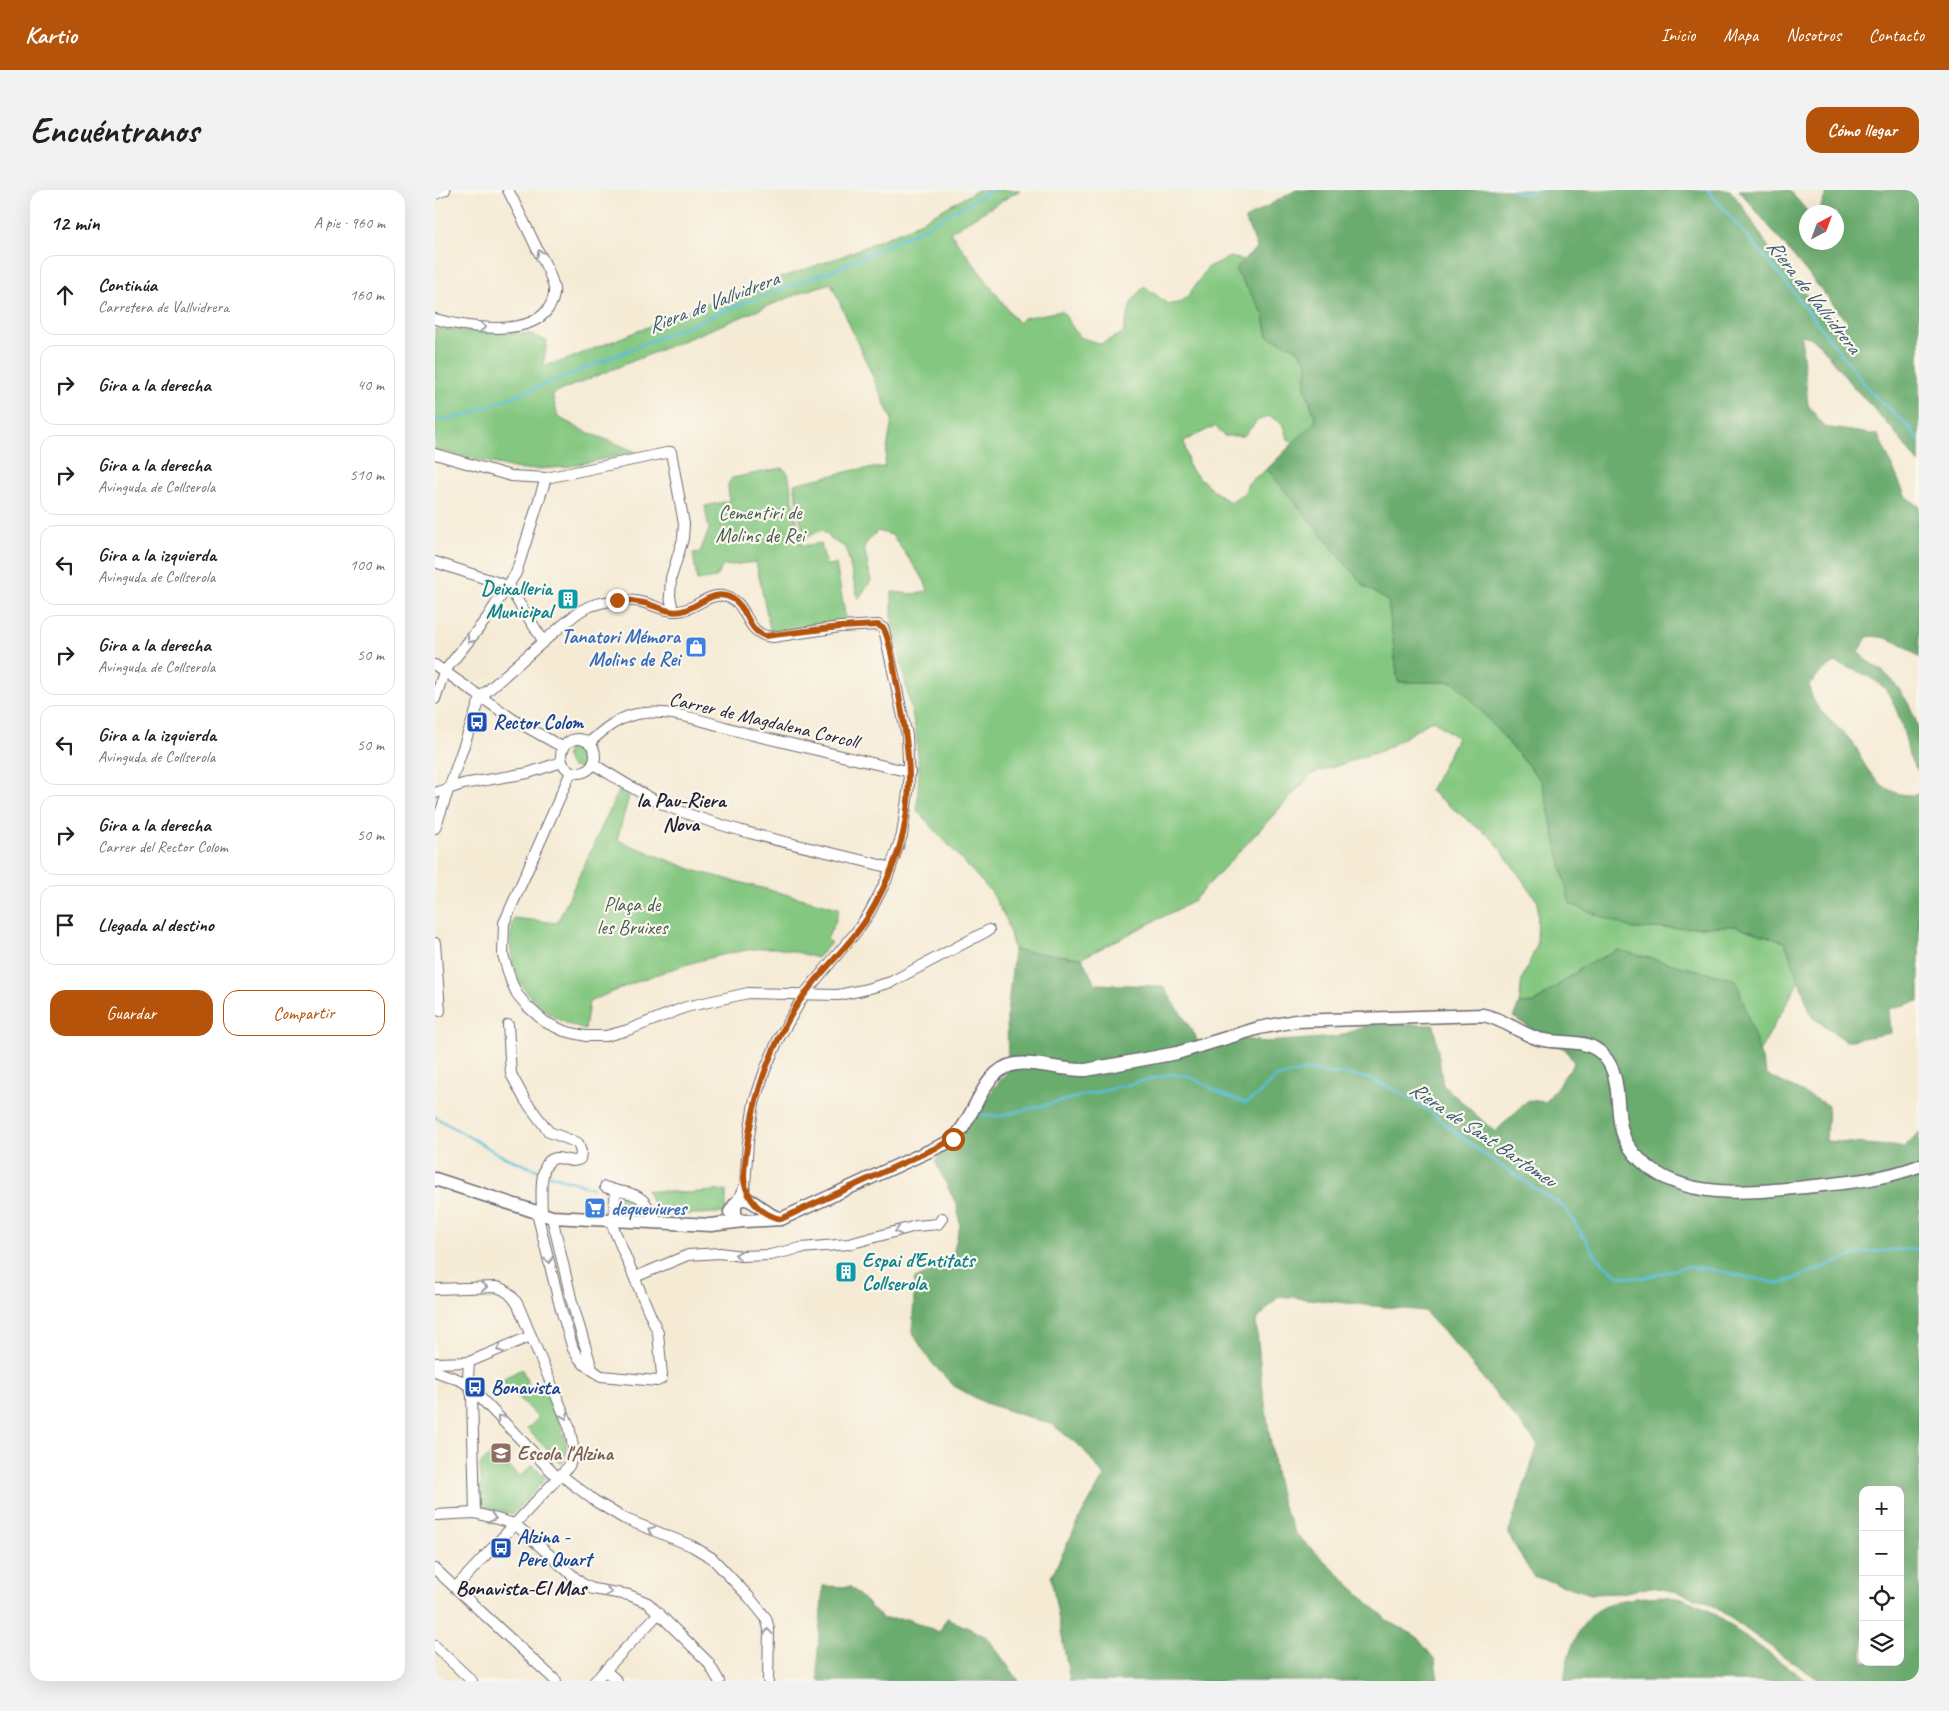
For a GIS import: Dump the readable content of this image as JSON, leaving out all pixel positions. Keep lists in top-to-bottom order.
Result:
{
  "streets": {
    "street": ["Carrer de Magdalena Corcoll"]
  },
  "districts": ["la Pau-Riera Nova", "Bonavista-El Mas"],
  "water": ["Riera de Vallvidrera", "Riera de Sant Bartomeu"],
  "parks": ["Cementiri de Molins de Rei", "Plaça de les Bruixes"],
  "places": {
    "building": ["Deixalleria Municipal", "Espai d’Entitats Collserola"],
    "shop": ["Tanatori Mémora Molins de Rei"],
    "bus stop": ["Rector Colom", "Bonavista", "Alzina - Pere Quart"],
    "supermarket": ["dequeviures"],
    "school or university": ["Escola l'Alzina"]
  },
  "north": "top right",
  "page": {
    "header": "Kartio",
    "nav": [
      "Inicio",
      "Mapa",
      "Nosotros",
      "Contacto"
    ],
    "buttons": [
      "Cómo llegar",
      ["Guardar", "Compartir"]
    ],
    "title": "Encuéntranos",
    "heading": ["12 min", "A pie · 960 m"],
    "list": [
      ["Continúa", "Carretera de Vallvidrera", "160 m"],
      ["Gira a la derecha", "40 m"],
      ["Gira a la derecha", "Avinguda de Collserola", "510 m"],
      ["Gira a la izquierda", "Avinguda de Collserola", "100 m"],
      ["Gira a la derecha", "Avinguda de Collserola", "50 m"],
      ["Gira a la izquierda", "Avinguda de Collserola", "50 m"],
      ["Gira a la derecha", "Carrer del Rector Colom", "50 m"],
      "Llegada al destino"
    ],
    "map_buttons": ["+", "−"]
  }
}
